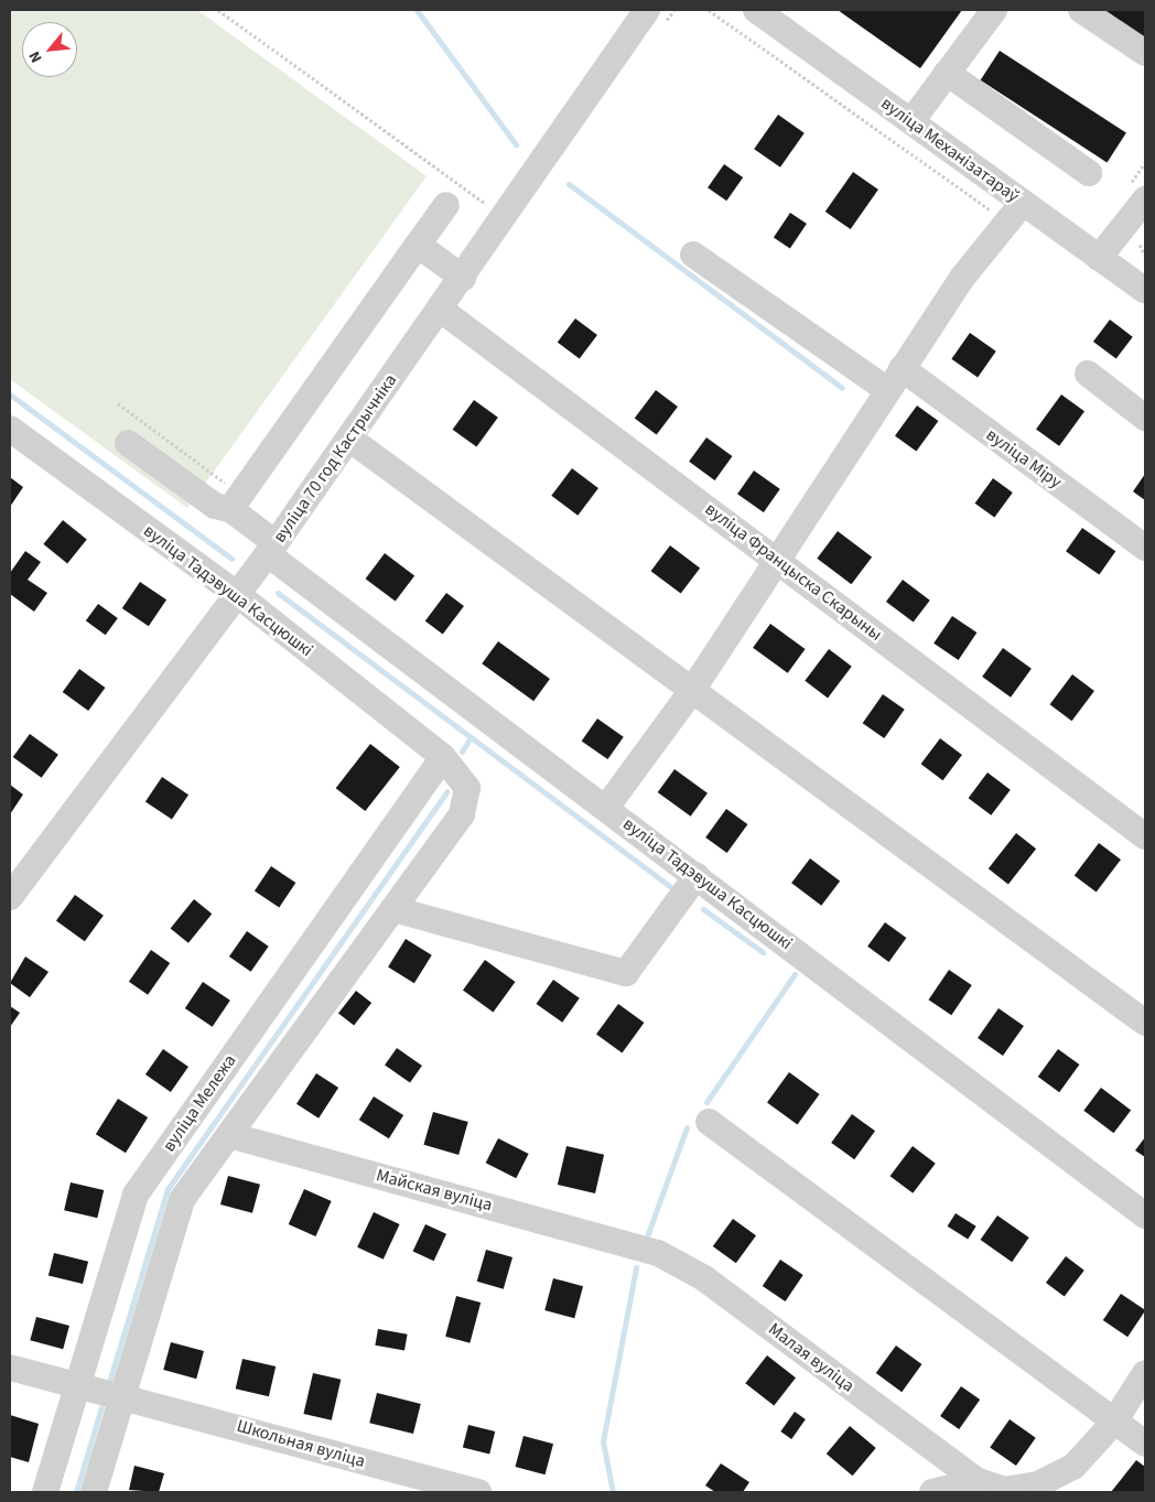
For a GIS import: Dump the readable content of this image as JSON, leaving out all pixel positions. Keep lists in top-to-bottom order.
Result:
{
  "streets": {
    "street": [
      "вуліца Механізатараў",
      "вуліца 70 год Кастрычніка",
      "вуліца Міру",
      "вуліца Францыска Скарыны",
      "вуліца Тадэвуша Касцюшкі",
      "вуліца Мележа",
      "Майская вуліца",
      "Малая вуліца",
      "Школьная вуліца"
    ]
  },
  "crossings": [
    ["вуліца 70 год Кастрычніка", "вуліца Францыска Скарыны"],
    ["вуліца 70 год Кастрычніка", "вуліца Тадэвуша Касцюшкі"],
    ["вуліца Тадэвуша Касцюшкі", "вуліца Мележа"],
    ["вуліца Тадэвуша Касцюшкі", "Майская вуліца"],
    ["вуліца Тадэвуша Касцюшкі", "Школьная вуліца"],
    ["вуліца Мележа", "Школьная вуліца"],
    ["Майская вуліца", "Малая вуліца"]
  ],
  "north": "bottom left"
}
